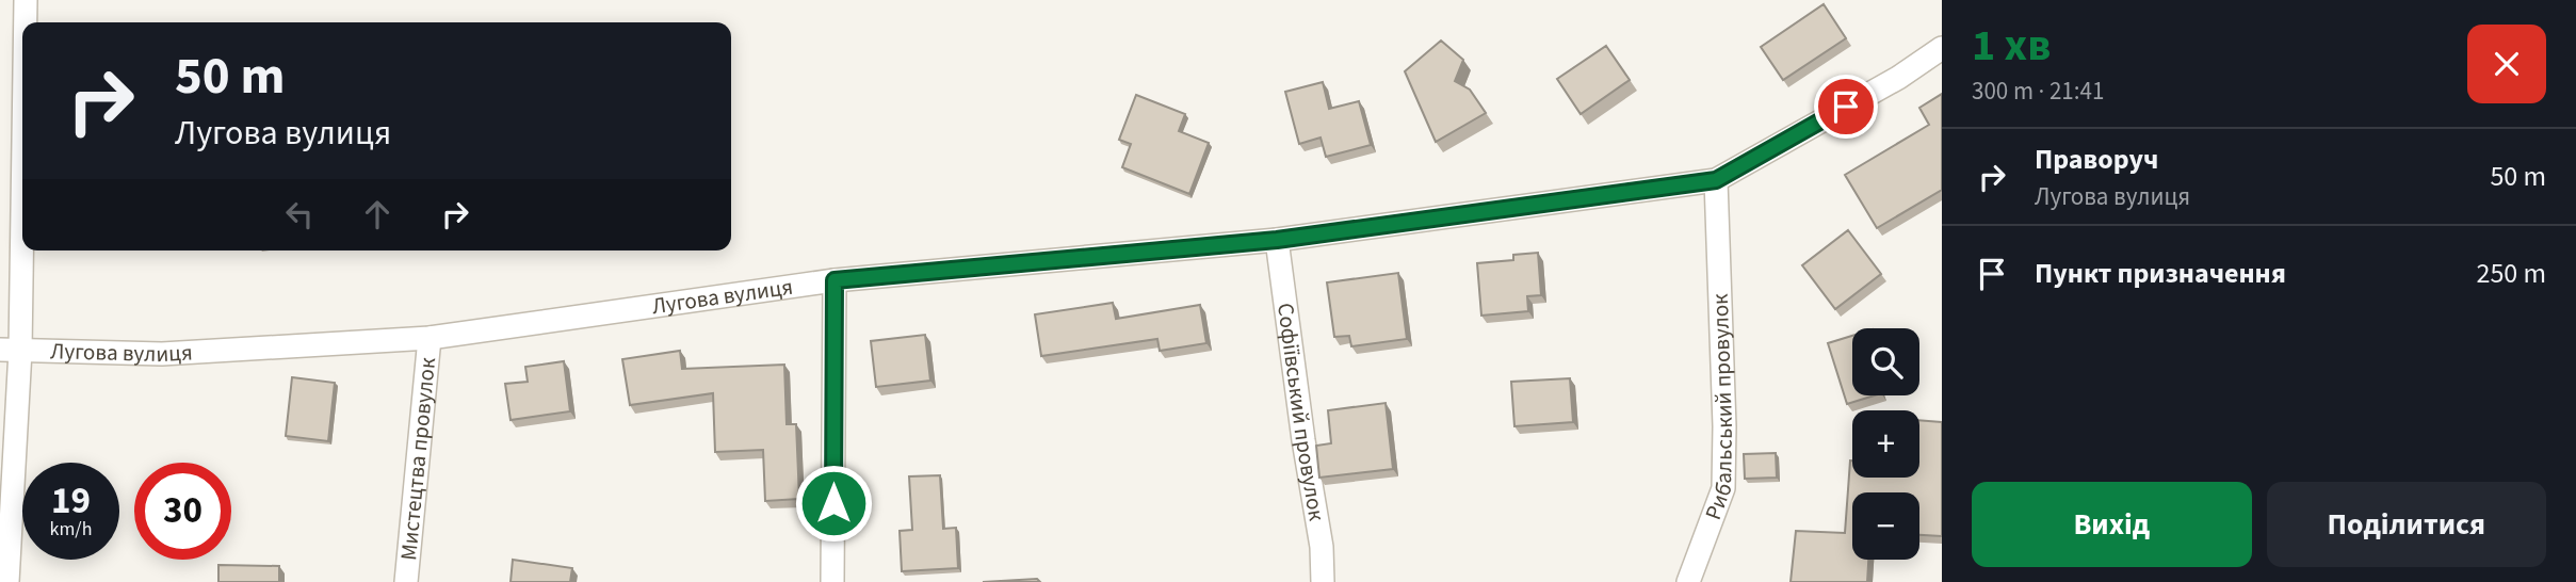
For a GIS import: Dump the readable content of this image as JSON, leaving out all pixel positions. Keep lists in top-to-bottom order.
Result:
{
  "streets": {
    "street": [
      "Лугова вулиця",
      "Рибальський провулок",
      "Софіївський провулок",
      "Мистецтва провулок"
    ]
  },
  "crossings": [
    ["Лугова вулиця", "Рибальський провулок"],
    ["Лугова вулиця", "Софіївський провулок"],
    ["Лугова вулиця", "Мистецтва провулок"]
  ],
  "page": {
    "heading": ["1 хв", "300 m · 21:41"],
    "turn": ["50 m", "Лугова вулиця"],
    "list": [
      {
        "name": "Праворуч",
        "note": "Лугова вулиця",
        "value": "50 m"
      },
      {
        "name": "Пункт призначення",
        "value": "250 m"
      }
    ],
    "map_buttons": ["+", "−"],
    "speed": "19 km/h",
    "limit": "30",
    "buttons": ["Вихід", "Поділитися"]
  }
}
